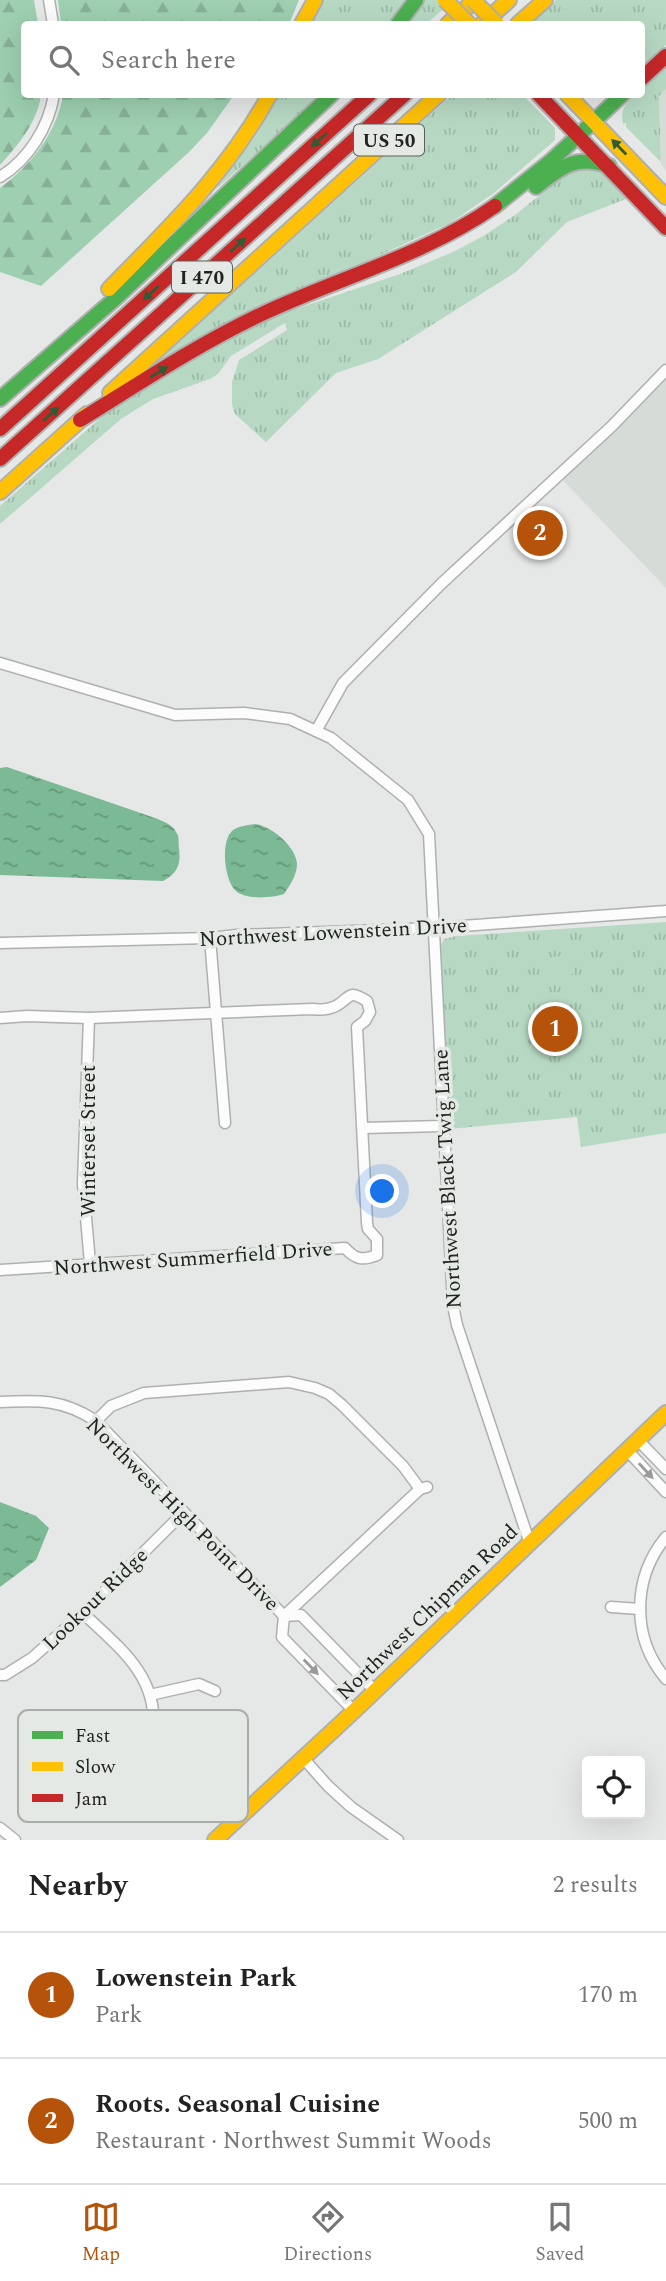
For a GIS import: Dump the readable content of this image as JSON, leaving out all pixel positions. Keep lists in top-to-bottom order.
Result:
{
  "streets": {
    "main road": ["US 50", "I 470", "Northwest Chipman Road"],
    "street": [
      "Northwest Lowenstein Drive",
      "Winterset Street",
      "Northwest Black Twig Lane",
      "Northwest Summerfield Drive",
      "Northwest High Point Drive",
      "Lookout Ridge"
    ]
  },
  "crossings": [
    ["Northwest Lowenstein Drive", "Northwest Black Twig Lane"],
    ["Winterset Street", "Northwest Summerfield Drive"],
    ["Northwest Black Twig Lane", "Northwest Chipman Road"],
    ["Northwest High Point Drive", "Lookout Ridge"],
    ["Northwest High Point Drive", "Northwest Chipman Road"]
  ],
  "legend": ["Fast", "Slow", "Jam"],
  "page": {
    "search": "Search here",
    "pins": ["2", "1"],
    "heading": ["Nearby", "2 results"],
    "list": [
      {
        "mark": "1",
        "name": "Lowenstein Park",
        "note": "Park",
        "value": "170 m"
      },
      {
        "mark": "2",
        "name": "Roots. Seasonal Cuisine",
        "note": "Restaurant · Northwest Summit Woods",
        "value": "500 m"
      }
    ],
    "nav": ["Map", "Directions", "Saved"]
  }
}
